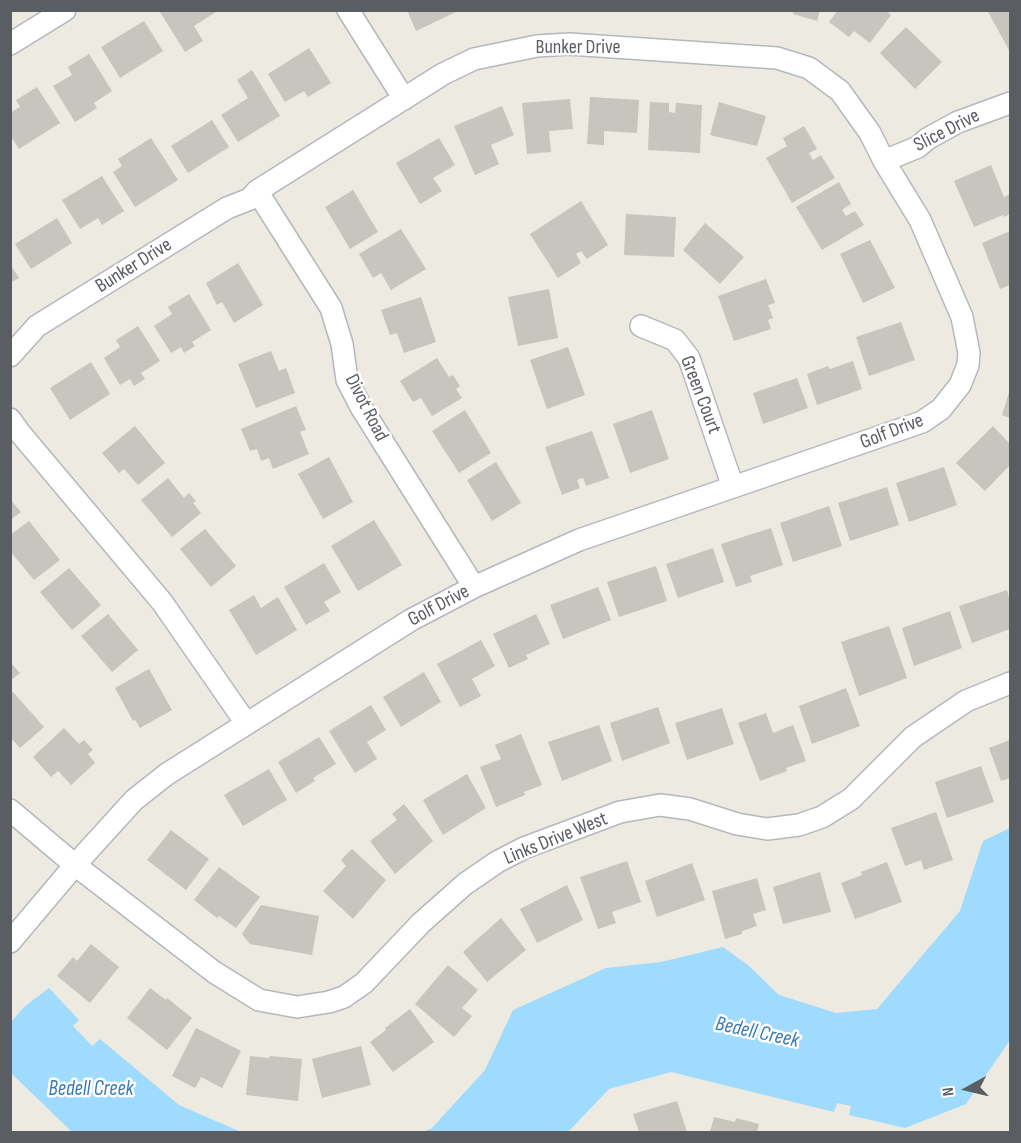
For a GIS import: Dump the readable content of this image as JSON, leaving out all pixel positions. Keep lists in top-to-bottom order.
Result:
{
  "streets": {
    "street": [
      "Bunker Drive",
      "Slice Drive",
      "Green Court",
      "Divot Road",
      "Golf Drive",
      "Links Drive West"
    ]
  },
  "crossings": [
    ["Bunker Drive", "Slice Drive"],
    ["Bunker Drive", "Divot Road"],
    ["Bunker Drive", "Golf Drive"],
    ["Green Court", "Golf Drive"],
    ["Divot Road", "Golf Drive"],
    ["Golf Drive", "Links Drive West"]
  ],
  "water": ["Bedell Creek"],
  "north": "left"
}
